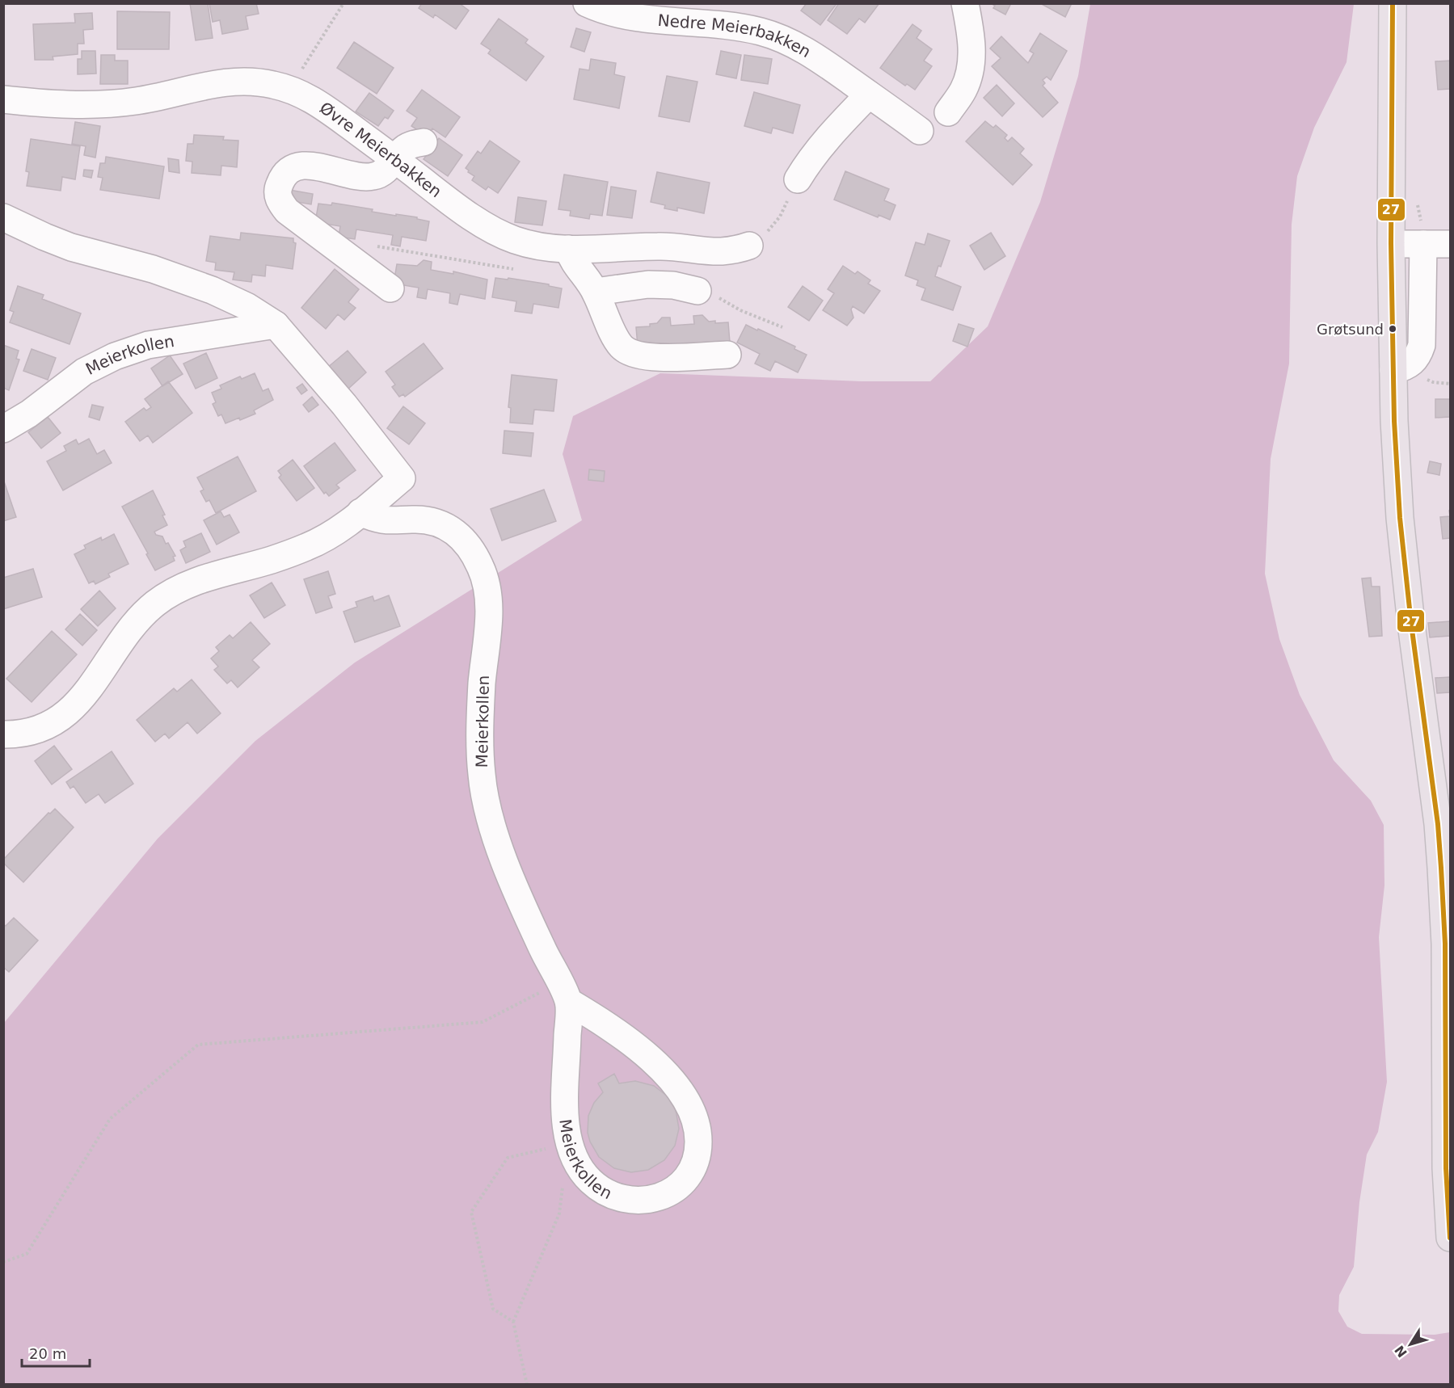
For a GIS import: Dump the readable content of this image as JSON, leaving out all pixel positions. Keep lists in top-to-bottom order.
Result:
{
  "streets": {
    "street": ["Nedre Meierbakken", "Øvre Meierbakken", "Meierkollen"]
  },
  "places": ["Grøtsund"],
  "lines": ["transit line 27"],
  "scale_bar": "20 m",
  "north": "bottom left"
}
